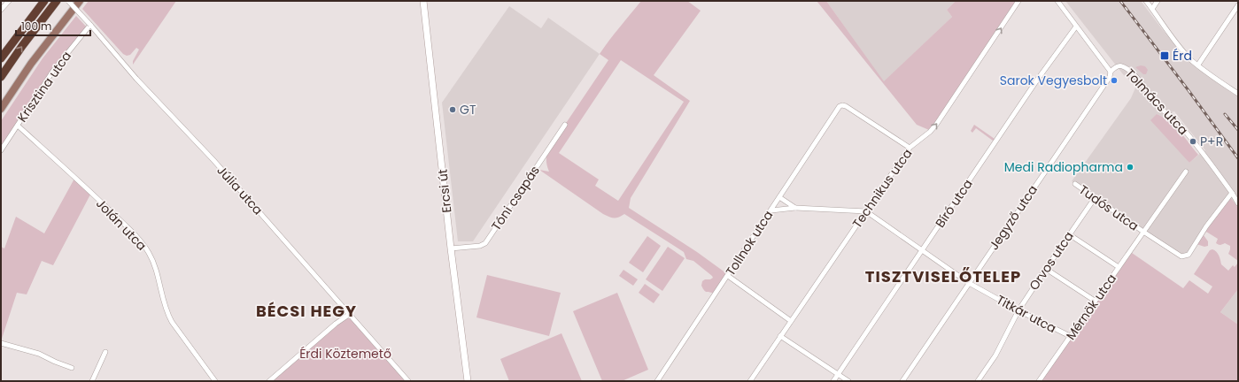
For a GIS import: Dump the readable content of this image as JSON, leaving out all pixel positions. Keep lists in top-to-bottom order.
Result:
{
  "streets": {
    "main road": ["Ercsi út"],
    "street": [
      "Krisztina utca",
      "Tolmács utca",
      "Technikus utca",
      "Júlia utca",
      "Tóni csapás",
      "Bíró utca",
      "Tudós utca",
      "Jegyző utca",
      "Jolán utca",
      "Tollnok utca",
      "Orvos utca",
      "Mérnök utca",
      "Titkár utca"
    ]
  },
  "crossings": [
    ["Krisztina utca", "Júlia utca"],
    ["Krisztina utca", "Jolán utca"],
    ["Tolmács utca", "Bíró utca"],
    ["Tolmács utca", "Jegyző utca"],
    ["Technikus utca", "Tollnok utca"],
    ["Technikus utca", "Titkár utca"],
    ["Ercsi út", "Tóni csapás"],
    ["Bíró utca", "Titkár utca"],
    ["Tudós utca", "Orvos utca"],
    ["Tudós utca", "Mérnök utca"],
    ["Jegyző utca", "Titkár utca"],
    ["Orvos utca", "Titkár utca"],
    ["Mérnök utca", "Titkár utca"]
  ],
  "one_way": ["Technikus utca"],
  "districts": ["TISZTVISELŐTELEP", "BÉCSI HEGY"],
  "parks": ["Érdi Köztemető"],
  "places": {
    "transit": ["Érd"],
    "other": [
      "Sarok Vegyesbolt",
      "GT",
      "P+R",
      "Medi Radiopharma"
    ]
  },
  "scale_bar": "100 m"
}
